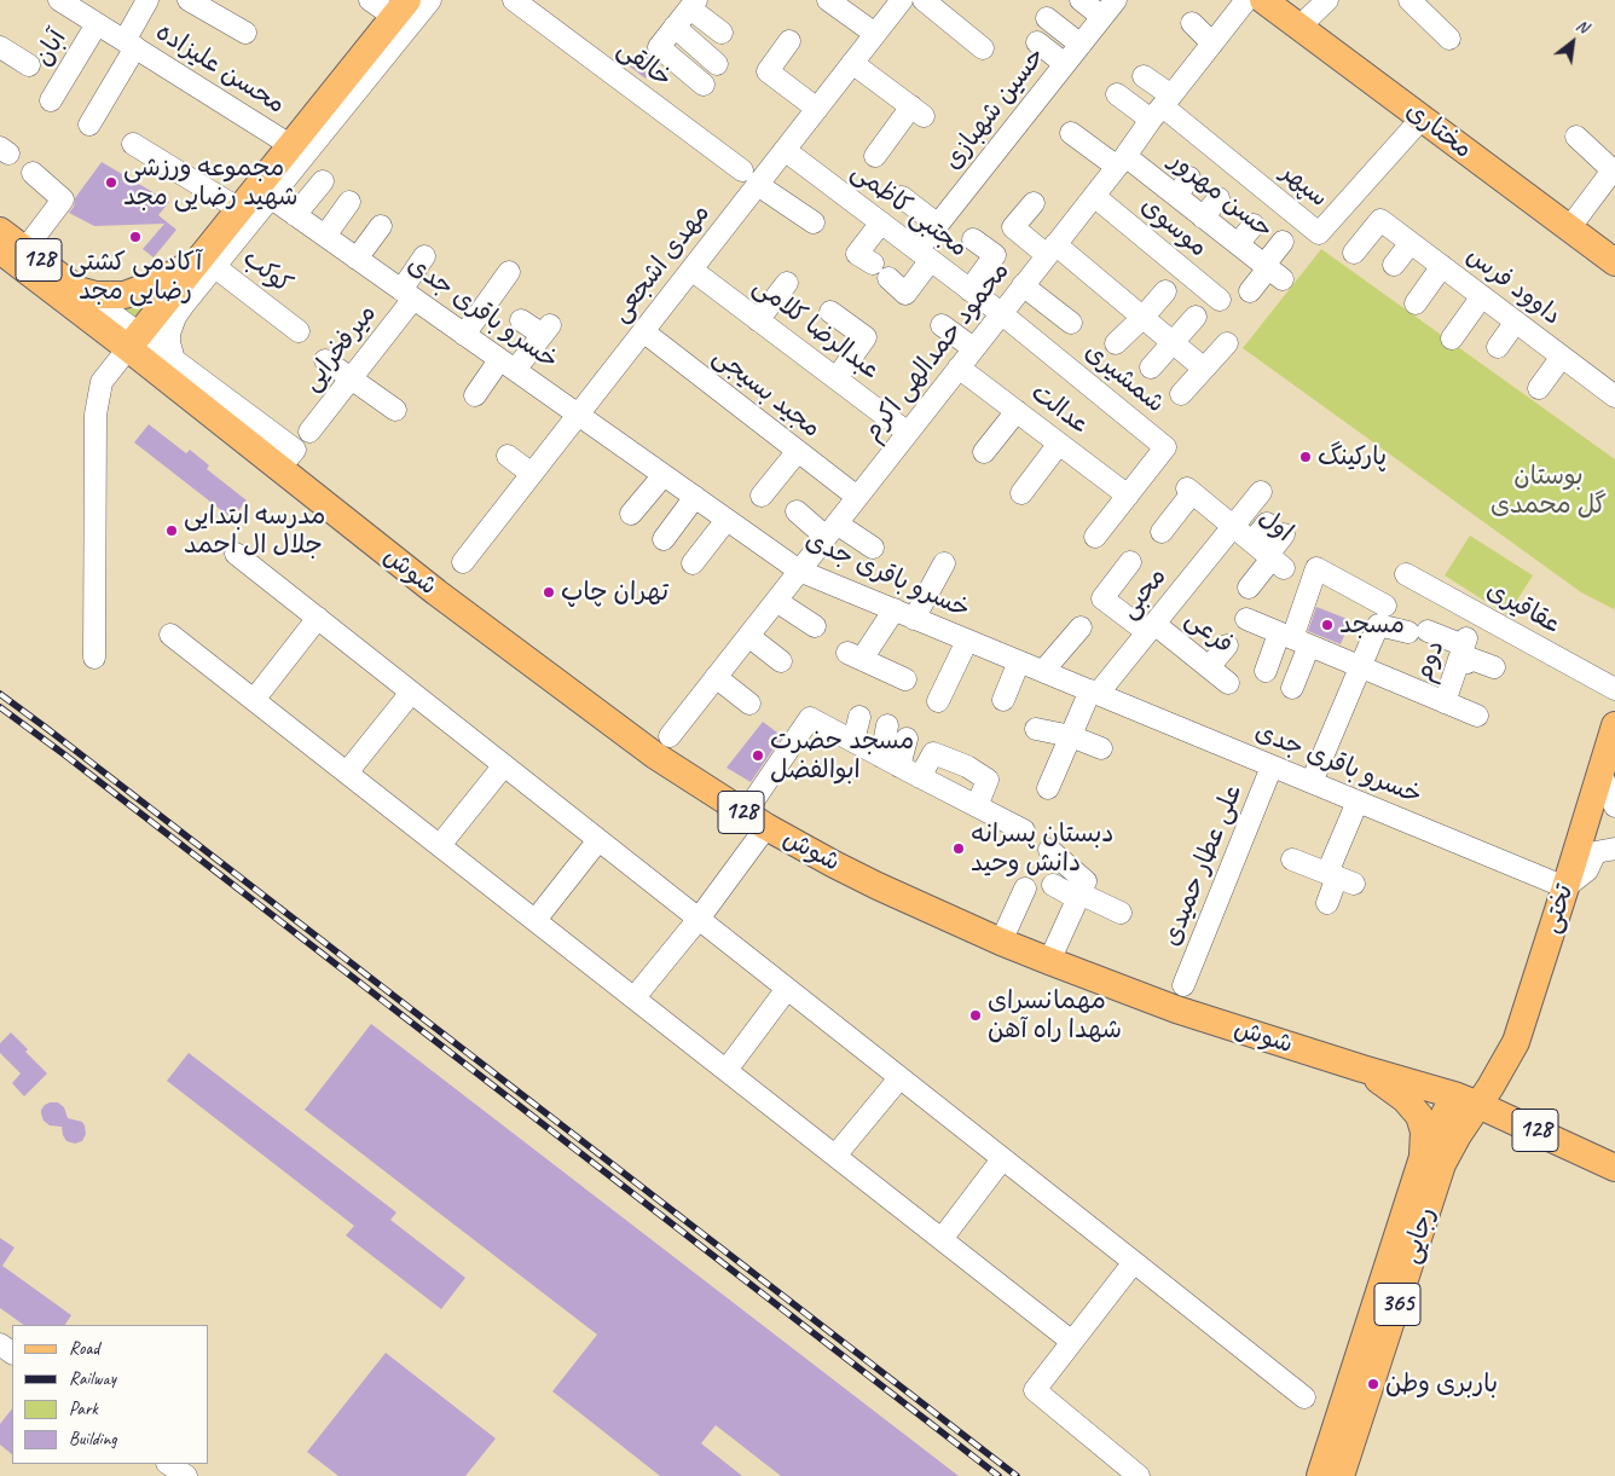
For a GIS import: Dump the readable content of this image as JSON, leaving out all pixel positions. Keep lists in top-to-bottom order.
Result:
{
  "streets": {
    "main road": [
      "مختاری",
      "128",
      "شوش",
      "تختی",
      "رجایی",
      "365"
    ],
    "street": [
      "آبان",
      "خالقی",
      "محسن علیزاده",
      "حسین شهبازی",
      "سپهر",
      "حسن مهرور",
      "مجتبی کاظمی",
      "موسوی",
      "مهدی اشجعی",
      "کوکب",
      "داوود فرس",
      "خسرو باقری جدی",
      "عبدالرضا کلامی",
      "میرفخرایی",
      "محمود حمدالهی اکرم",
      "شمشیری",
      "مجید بسیجی",
      "عدالت",
      "اول",
      "محبی",
      "عقاقیری",
      "فرعی",
      "دوم",
      "علی عطار حمیدی"
    ]
  },
  "crossings": [
    ["آبان", "محسن علیزاده"],
    ["خالقی", "مهدی اشجعی"],
    ["حسین شهبازی", "مجتبی کاظمی"],
    ["مختاری", "سپهر"],
    ["سپهر", "محمود حمدالهی اکرم"],
    ["حسن مهرور", "محمود حمدالهی اکرم"],
    ["مجتبی کاظمی", "مهدی اشجعی"],
    ["مجتبی کاظمی", "محمود حمدالهی اکرم"],
    ["مجتبی کاظمی", "شمشیری"],
    ["موسوی", "محمود حمدالهی اکرم"],
    ["مهدی اشجعی", "خسرو باقری جدی"],
    ["مهدی اشجعی", "عبدالرضا کلامی"],
    ["مهدی اشجعی", "مجید بسیجی"],
    ["خسرو باقری جدی", "میرفخرایی"],
    ["خسرو باقری جدی", "محمود حمدالهی اکرم"],
    ["خسرو باقری جدی", "محبی"],
    ["خسرو باقری جدی", "علی عطار حمیدی"],
    ["خسرو باقری جدی", "تختی"],
    ["عبدالرضا کلامی", "محمود حمدالهی اکرم"],
    ["محمود حمدالهی اکرم", "شمشیری"],
    ["محمود حمدالهی اکرم", "مجید بسیجی"],
    ["محمود حمدالهی اکرم", "عدالت"],
    ["شمشیری", "عدالت"],
    ["اول", "محبی"],
    ["شوش", "تختی"],
    ["شوش", "365"],
    ["محبی", "فرعی"],
    ["تختی", "365"],
    ["رجایی", "365"]
  ],
  "parks": ["بوستان گل محمدی"],
  "places": [
    "مجموعه ورزشی شهید رضایی مجد",
    "آکادمی کشتی رضایی مجد",
    "پارکینگ",
    "مدرسه ابتدایی جلال ال احمد",
    "تهران چاپ",
    "مسجد",
    "مسجد حضرت ابوالفضل",
    "دبستان پسرانه دانش وحید",
    "مهمانسرای شهدا راه آهن",
    "باربری وطن"
  ],
  "legend": [
    "Road",
    "Railway",
    "Park",
    "Building"
  ],
  "north": "top right"
}
